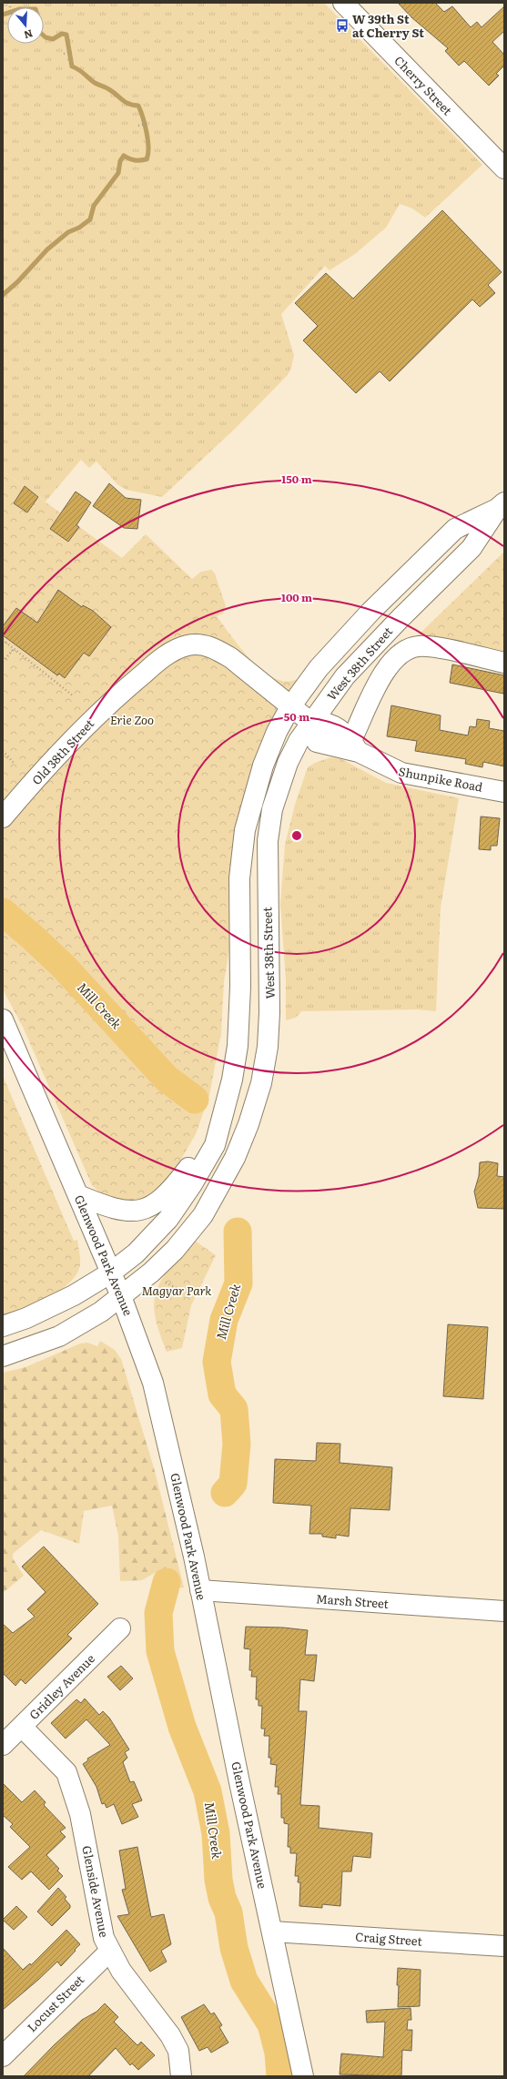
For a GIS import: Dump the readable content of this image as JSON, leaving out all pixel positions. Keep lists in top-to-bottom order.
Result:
{
  "streets": {
    "main road": [
      "Cherry Street",
      "West 38th Street",
      "Old 38th Street",
      "Shunpike Road",
      "Glenwood Park Avenue",
      "Marsh Street",
      "Gridley Avenue",
      "Glenside Avenue",
      "Craig Street",
      "Locust Street"
    ]
  },
  "crossings": [
    ["West 38th Street", "Old 38th Street"],
    ["West 38th Street", "Shunpike Road"],
    ["West 38th Street", "Glenwood Park Avenue"],
    ["Glenwood Park Avenue", "Marsh Street"],
    ["Glenwood Park Avenue", "Craig Street"],
    ["Gridley Avenue", "Glenside Avenue"],
    ["Glenside Avenue", "Locust Street"]
  ],
  "water": ["Mill Creek"],
  "parks": ["Erie Zoo", "Magyar Park"],
  "places": {
    "bus stop": ["W 39th St at Cherry St"]
  },
  "north": "bottom",
  "rings": ["150 m", "100 m", "50 m"]
}
